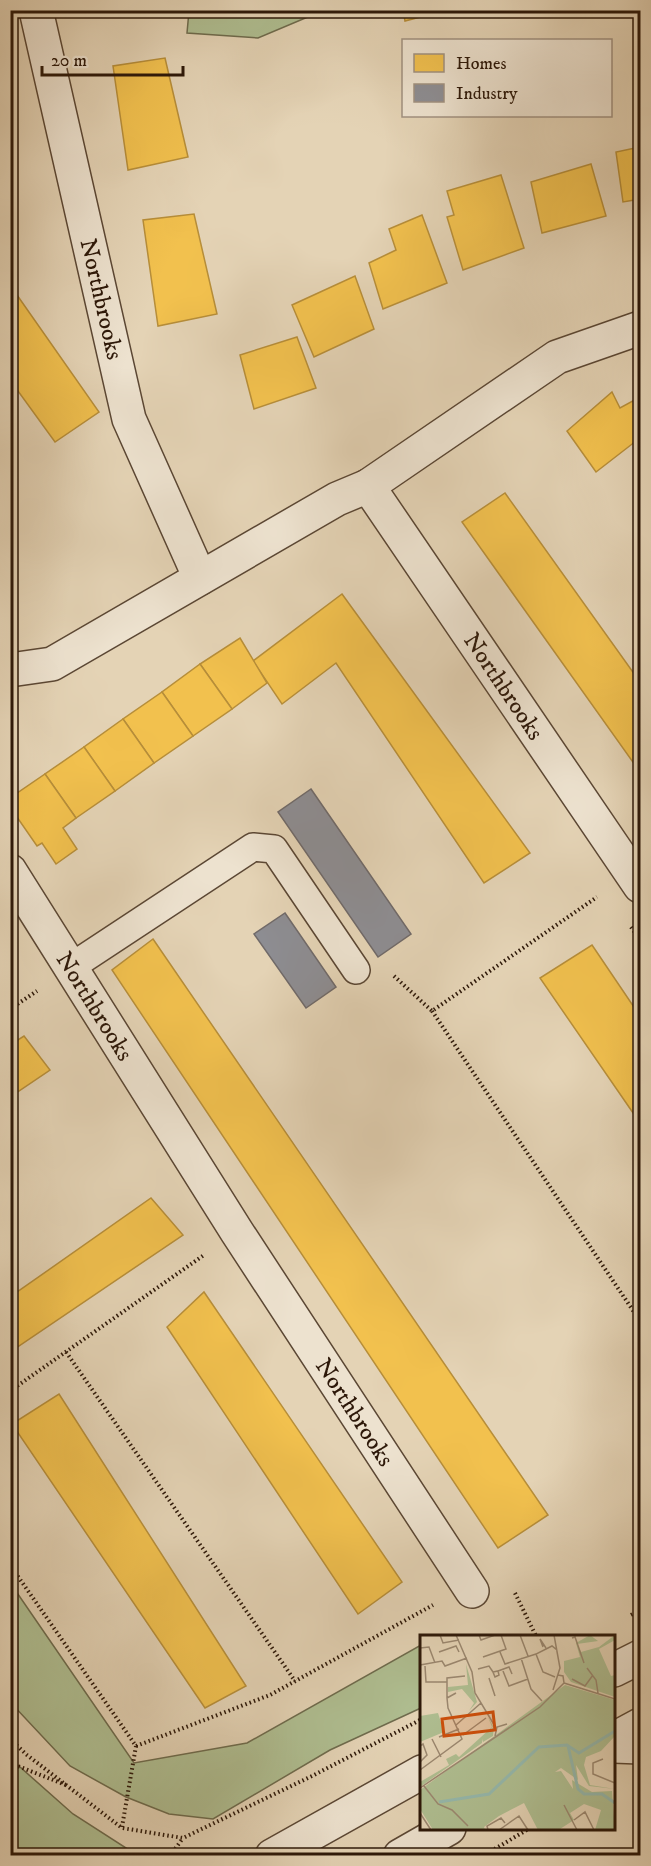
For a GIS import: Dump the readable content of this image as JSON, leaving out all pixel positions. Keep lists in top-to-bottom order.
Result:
{
  "streets": {
    "street": ["Northbrooks"]
  },
  "legend": ["Homes", "Industry"],
  "scale_bar": "20 m"
}
